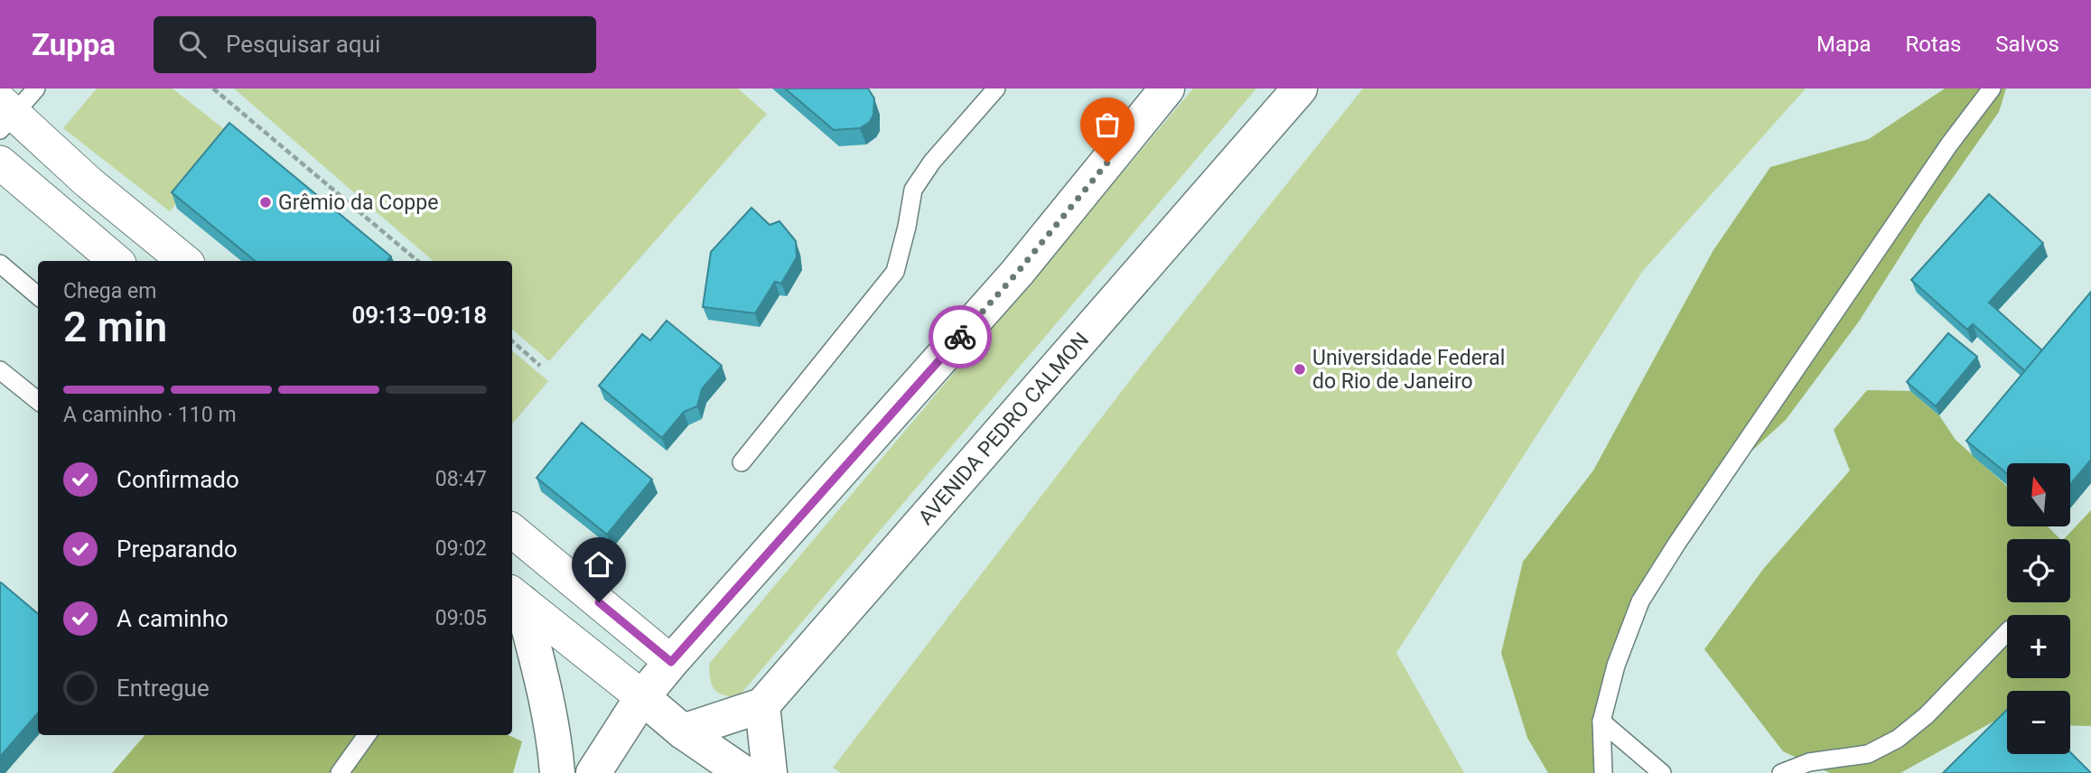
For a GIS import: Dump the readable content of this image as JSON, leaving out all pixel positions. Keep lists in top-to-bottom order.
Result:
{
  "streets": {
    "main road": ["AVENIDA PEDRO CALMON"]
  },
  "places": ["Grêmio da Coppe", "Universidade Federal do Rio de Janeiro"],
  "north": "top",
  "page": {
    "header": "Zuppa",
    "search": "Pesquisar aqui",
    "nav": ["Mapa", "Rotas", "Salvos"],
    "heading": ["2 min", "Chega em", "09:13–09:18"],
    "bar": "A caminho · 110 m",
    "list": [
      ["Confirmado", "08:47"],
      ["Preparando", "09:02"],
      ["A caminho", "09:05"],
      "Entregue"
    ],
    "map_buttons": ["+", "−"]
  }
}
